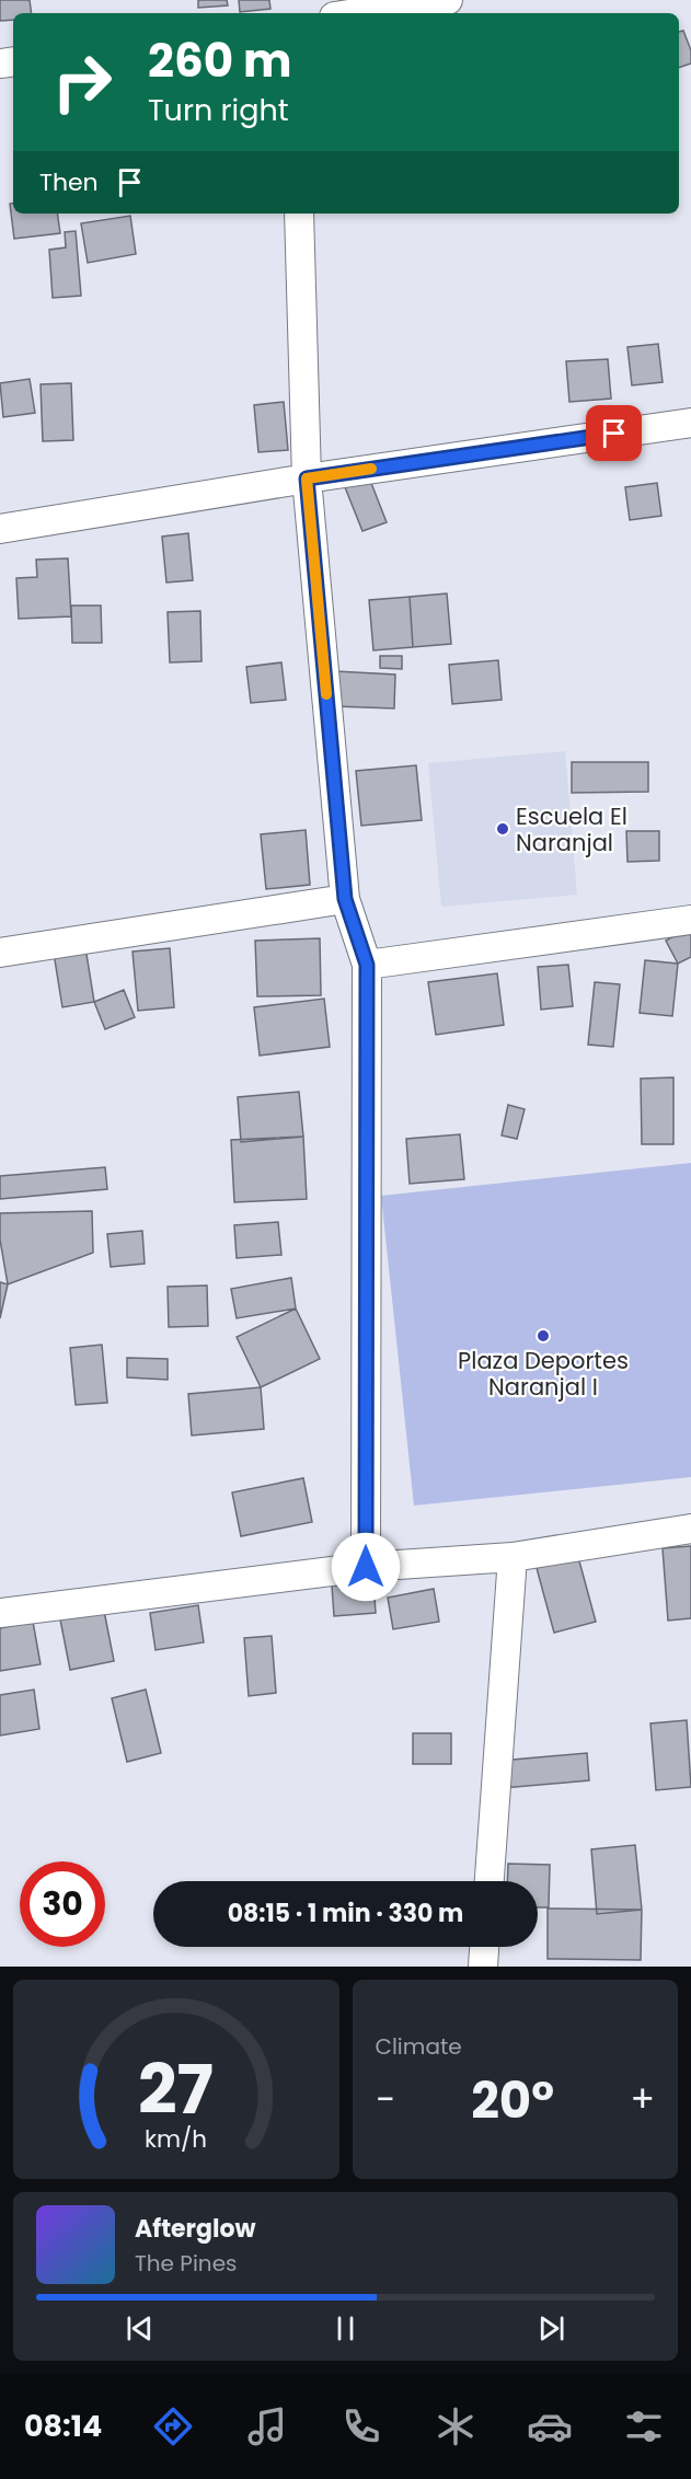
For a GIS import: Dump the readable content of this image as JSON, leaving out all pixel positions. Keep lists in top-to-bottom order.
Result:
{
  "places": ["Escuela El Naranjal", "Plaza Deportes Naranjal I"],
  "page": {
    "turn": ["260 m", "Turn right"],
    "then": "Then",
    "limit": "30",
    "trip": "08:15 · 1 min · 330 m",
    "tile": "Climate",
    "heat": ["−", "20°", "+"],
    "song": ["Afterglow", "The Pines"],
    "tabs": "08:14",
    "gauge": ["27", "km/h"]
  }
}
